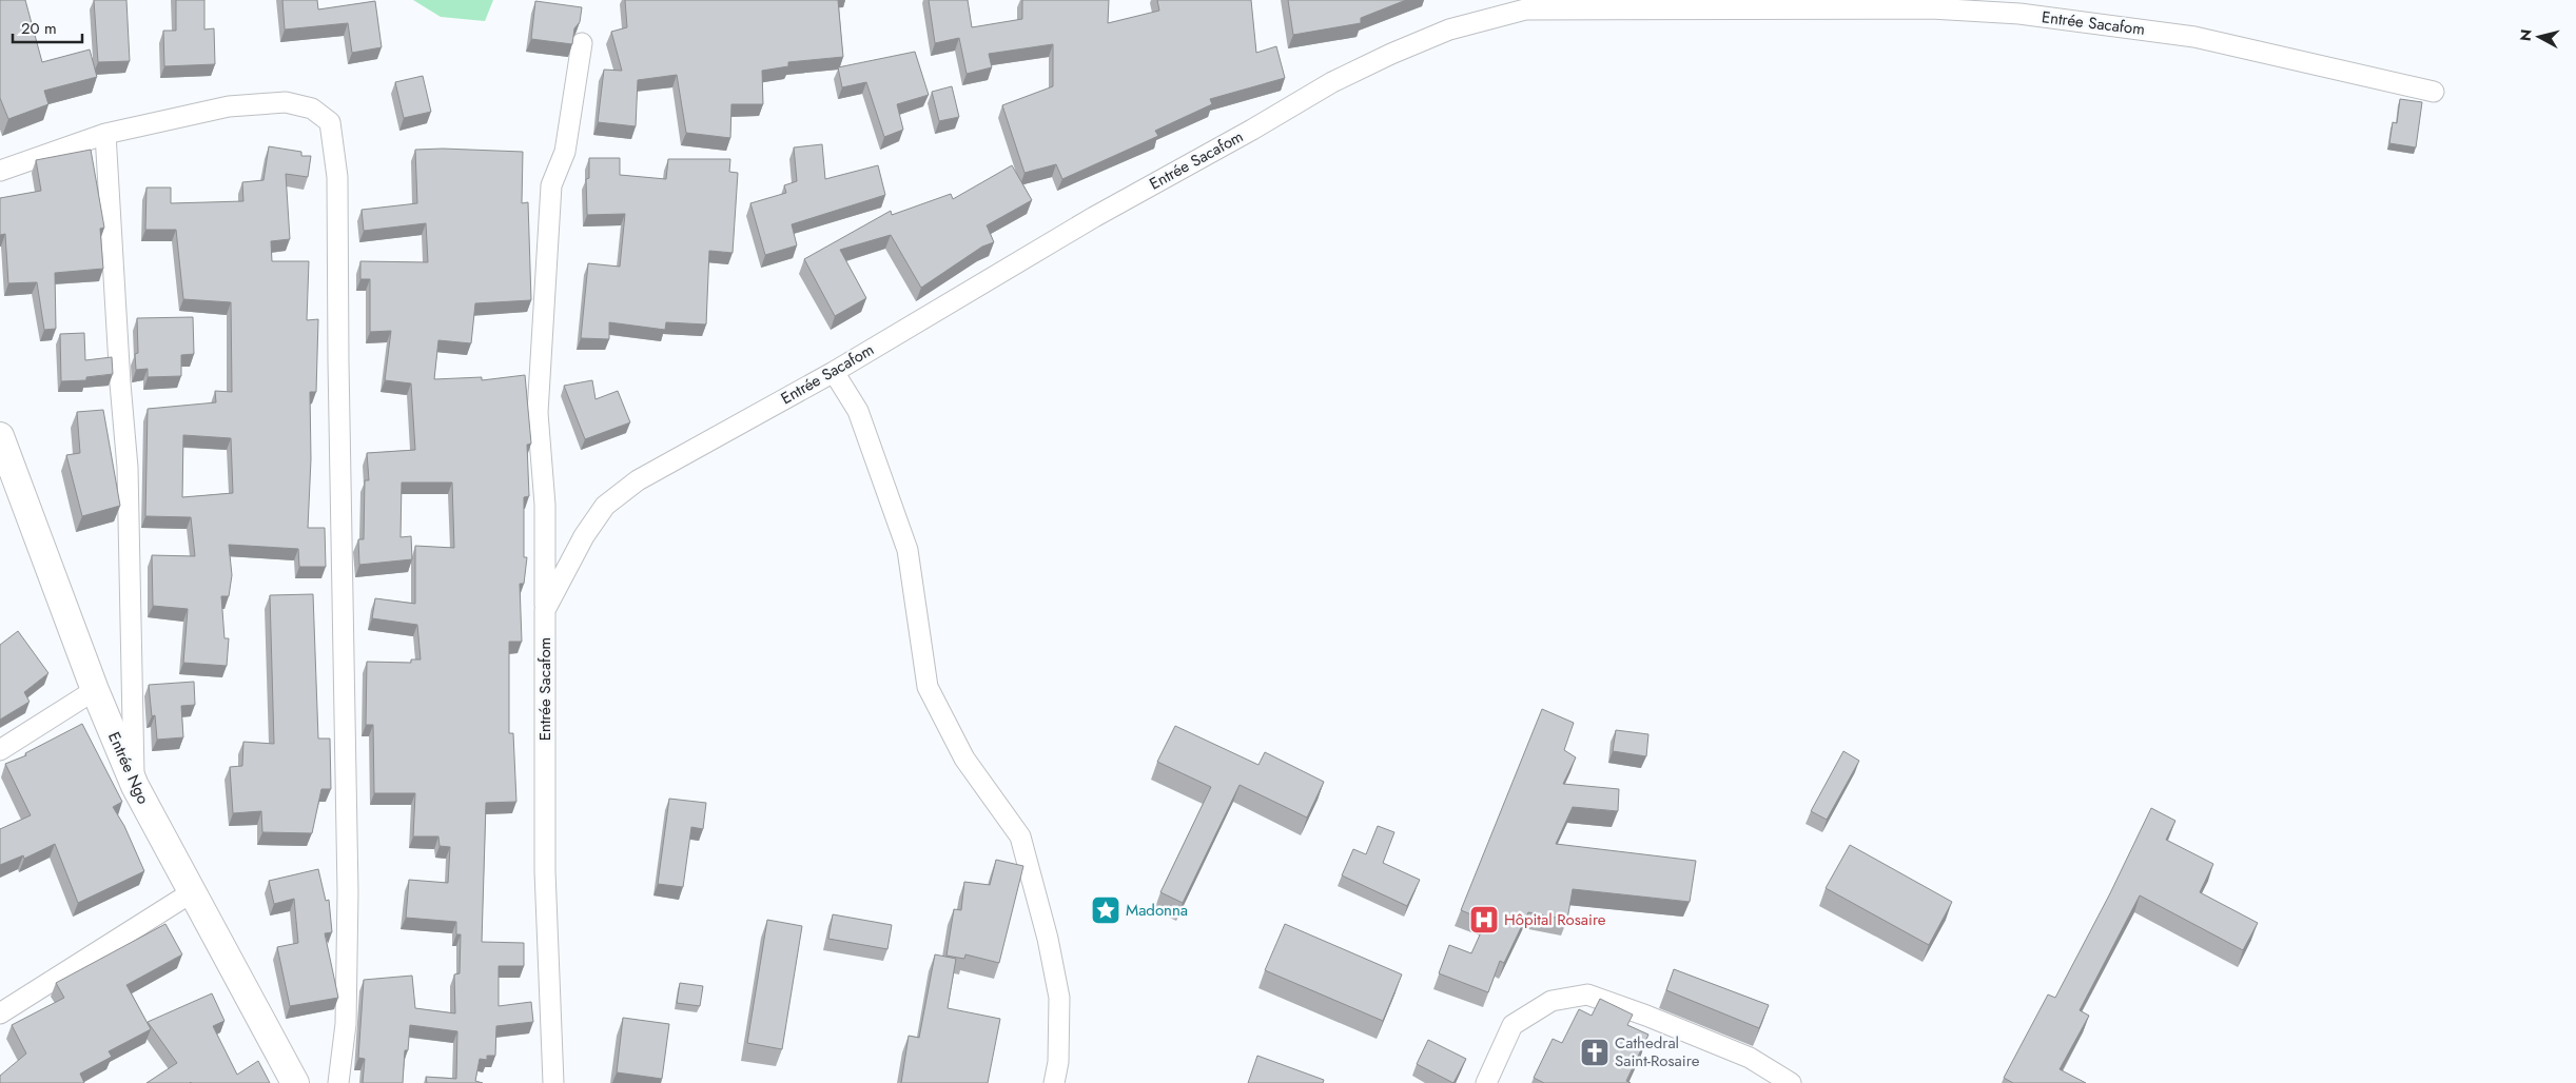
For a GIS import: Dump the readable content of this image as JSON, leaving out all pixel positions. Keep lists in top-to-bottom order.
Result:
{
  "streets": {
    "street": ["Entrée Sacafom", "Entrée Ngo"]
  },
  "places": {
    "place": ["Madonna"],
    "hospital": ["Hôpital Rosaire"],
    "church": ["Cathedral Saint-Rosaire"]
  },
  "scale_bar": "20 m",
  "north": "left"
}
